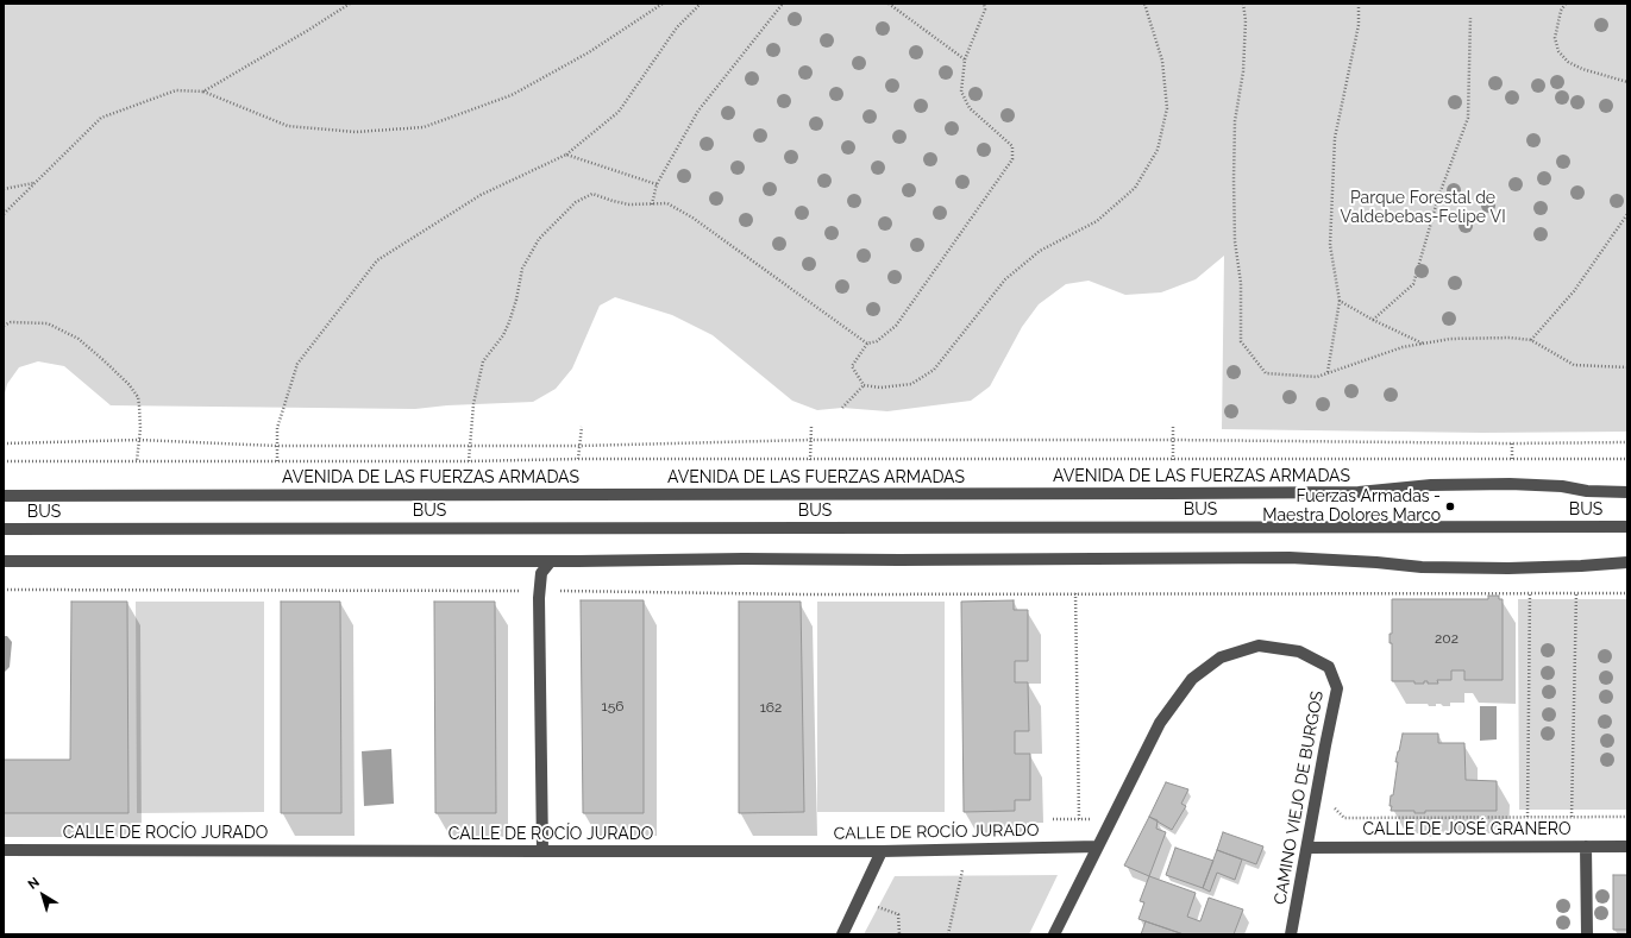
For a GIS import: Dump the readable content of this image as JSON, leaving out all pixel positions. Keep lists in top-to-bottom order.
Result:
{
  "streets": {
    "street": [
      "AVENIDA DE LAS FUERZAS ARMADAS",
      "BUS",
      "CAMINO VIEJO DE BURGOS",
      "CALLE DE JOSÉ GRANERO",
      "CALLE DE ROCÍO JURADO"
    ]
  },
  "crossings": [
    ["CAMINO VIEJO DE BURGOS", "CALLE DE JOSÉ GRANERO"],
    ["CAMINO VIEJO DE BURGOS", "CALLE DE ROCÍO JURADO"]
  ],
  "parks": ["Parque Forestal de Valdebebas-Felipe VI"],
  "places": ["Fuerzas Armadas - Maestra Dolores Marco"],
  "house_numbers": ["202", "156", "162"],
  "north": "top left"
}
